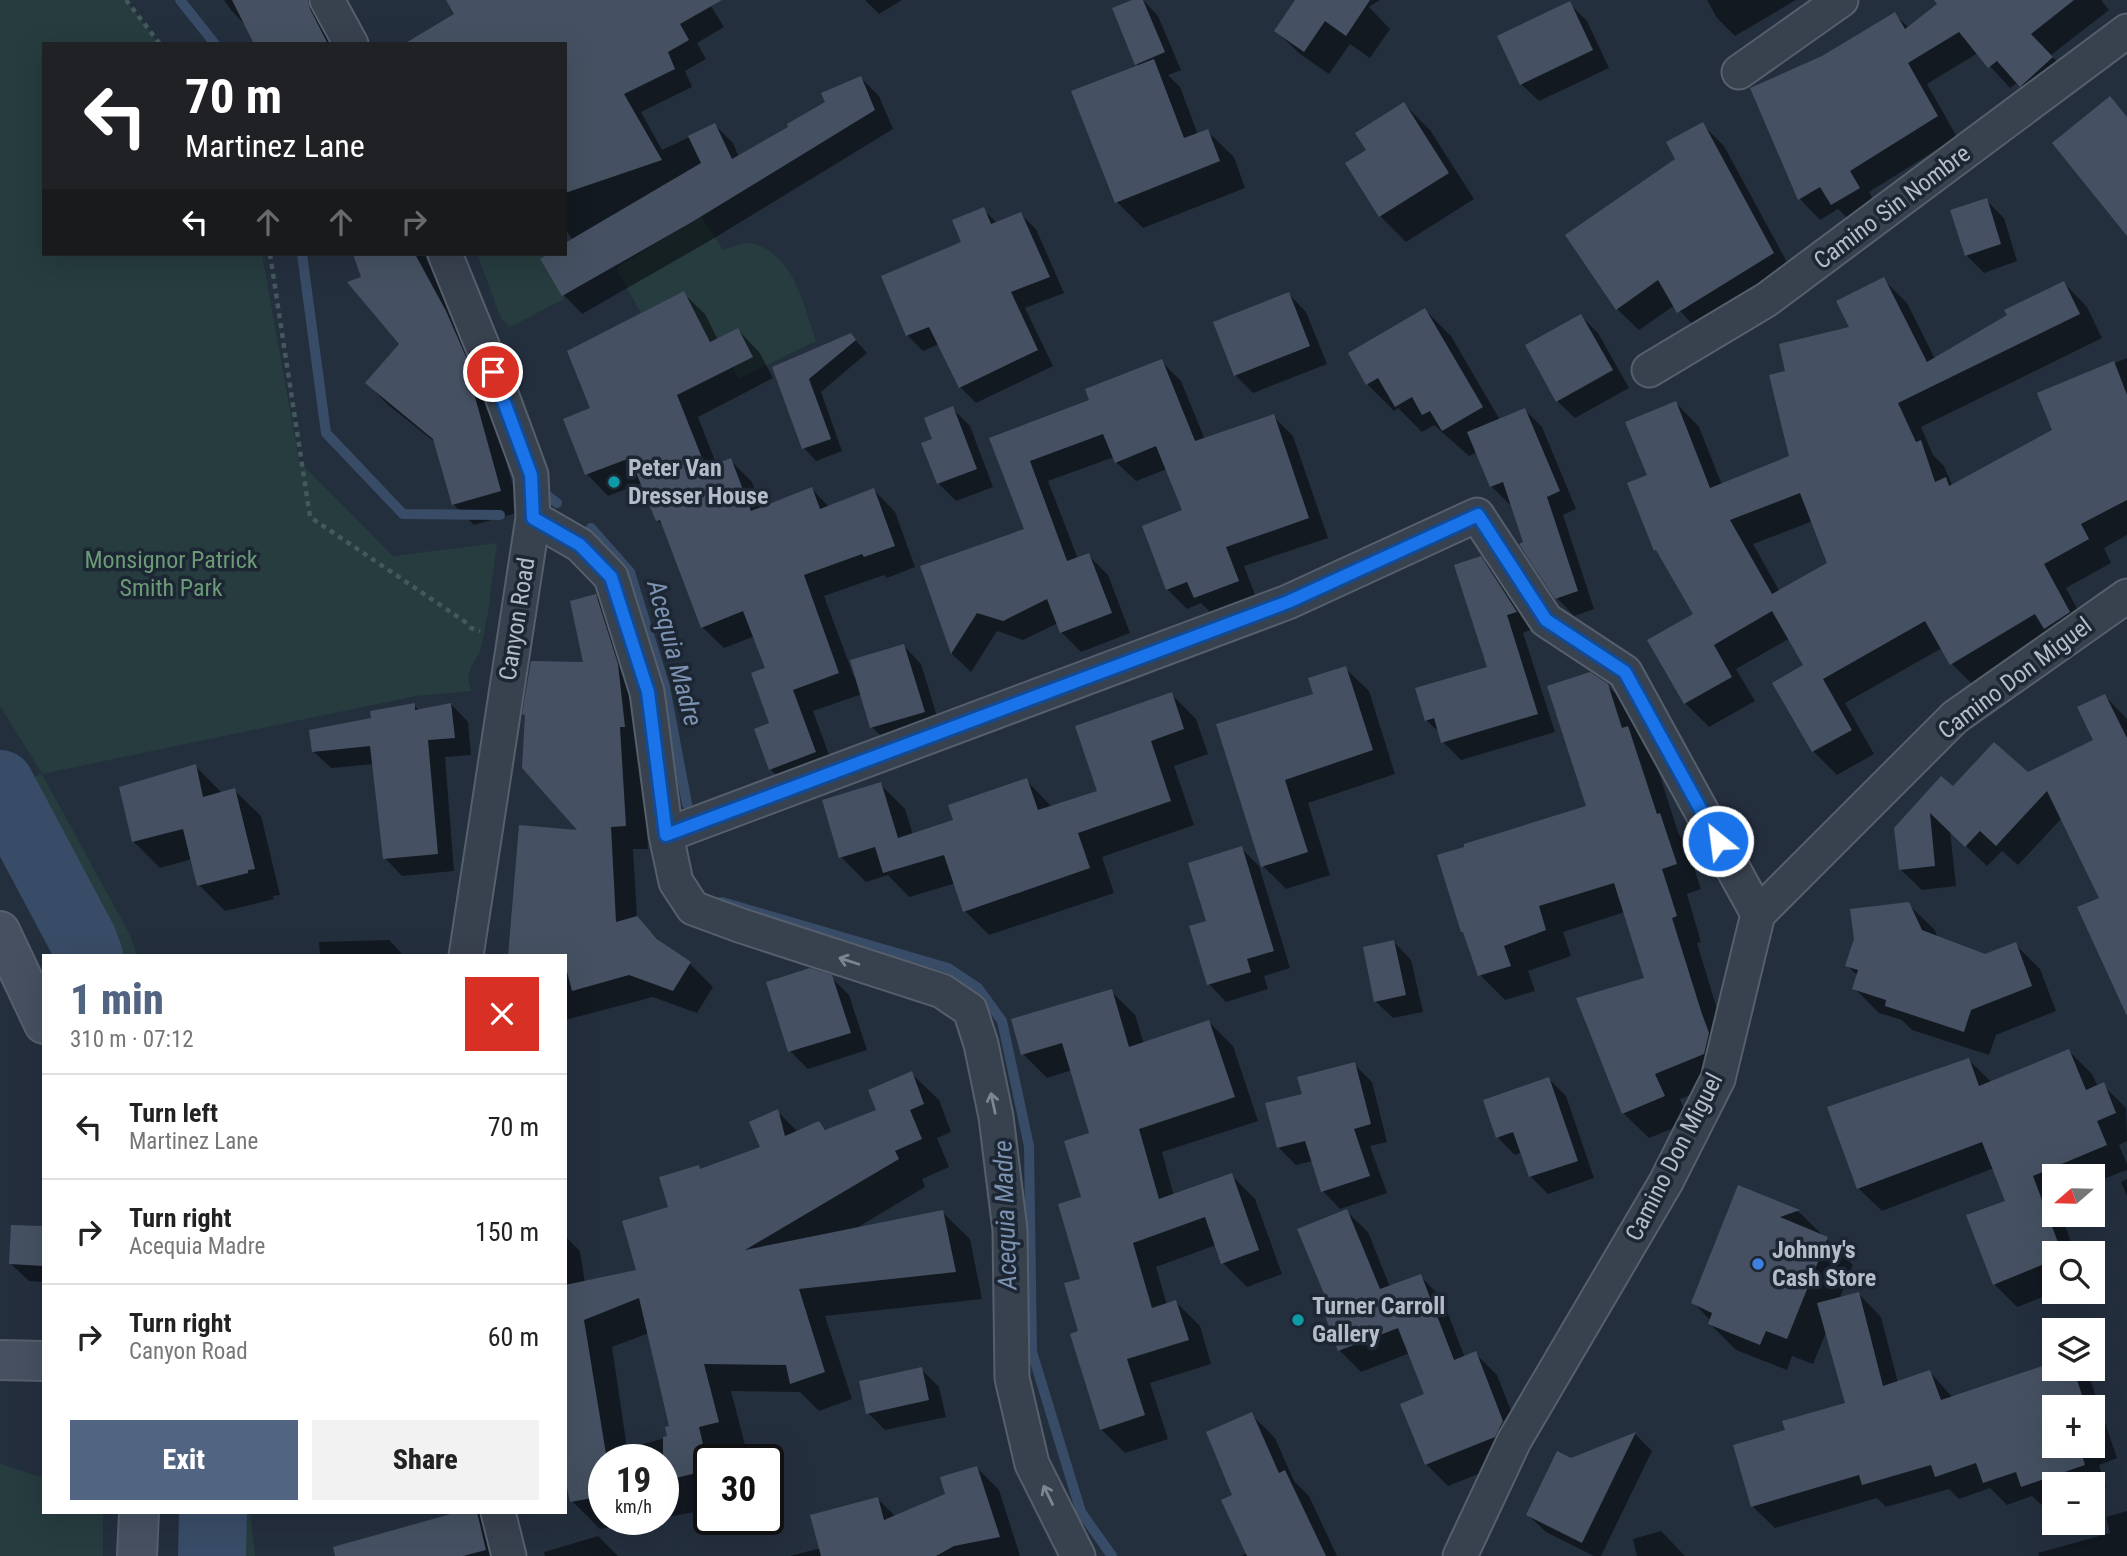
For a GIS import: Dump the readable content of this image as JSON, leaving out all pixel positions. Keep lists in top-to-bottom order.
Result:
{
  "streets": {
    "street": ["Camino Sin Nombre", "Canyon Road", "Camino Don Miguel"]
  },
  "water": ["Acequia Madre"],
  "parks": ["Monsignor Patrick Smith Park"],
  "places": ["Peter Van Dresser House", "Johnny's Cash Store", "Turner Carroll Gallery"],
  "north": "left",
  "page": {
    "turn": ["70 m", "Martinez Lane"],
    "heading": ["1 min", "310 m · 07:12"],
    "list": [
      {
        "name": "Turn left",
        "note": "Martinez Lane",
        "value": "70 m"
      },
      {
        "name": "Turn right",
        "note": "Acequia Madre",
        "value": "150 m"
      },
      {
        "name": "Turn right",
        "note": "Canyon Road",
        "value": "60 m"
      }
    ],
    "map_buttons": ["+", "−"],
    "buttons": ["Exit", "Share"],
    "speed": "19 km/h",
    "limit": "30"
  }
}
